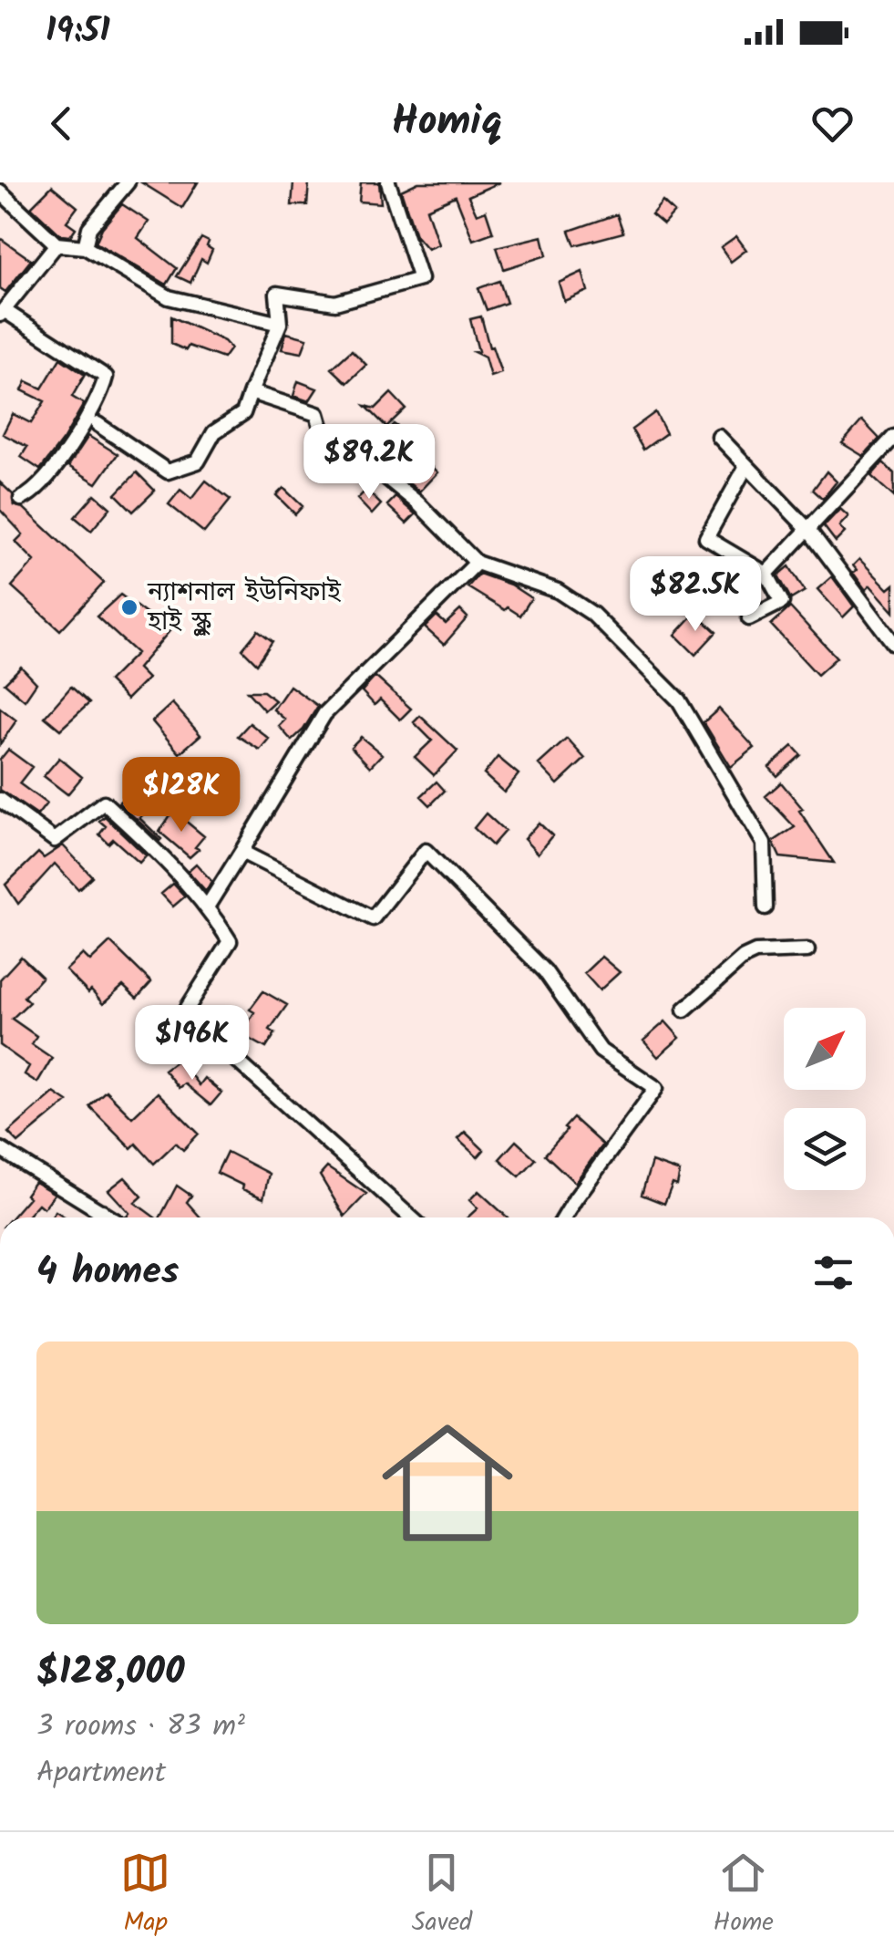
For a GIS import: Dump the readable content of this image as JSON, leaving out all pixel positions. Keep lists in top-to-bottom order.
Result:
{
  "places": ["ন্যাশনাল ইউনিফাই হাই স্কুল"],
  "north": "top right",
  "page": {
    "status": "19:51",
    "header": "Homiq",
    "price": [
      "$89.2K",
      "$82.5K",
      "$128K",
      "$196K"
    ],
    "heading": "4 homes",
    "list": [
      {
        "name": "$128,000",
        "note": "3 rooms · 83 m² · Apartment"
      }
    ],
    "tabs": ["Map", "Saved", "Home"]
  }
}
